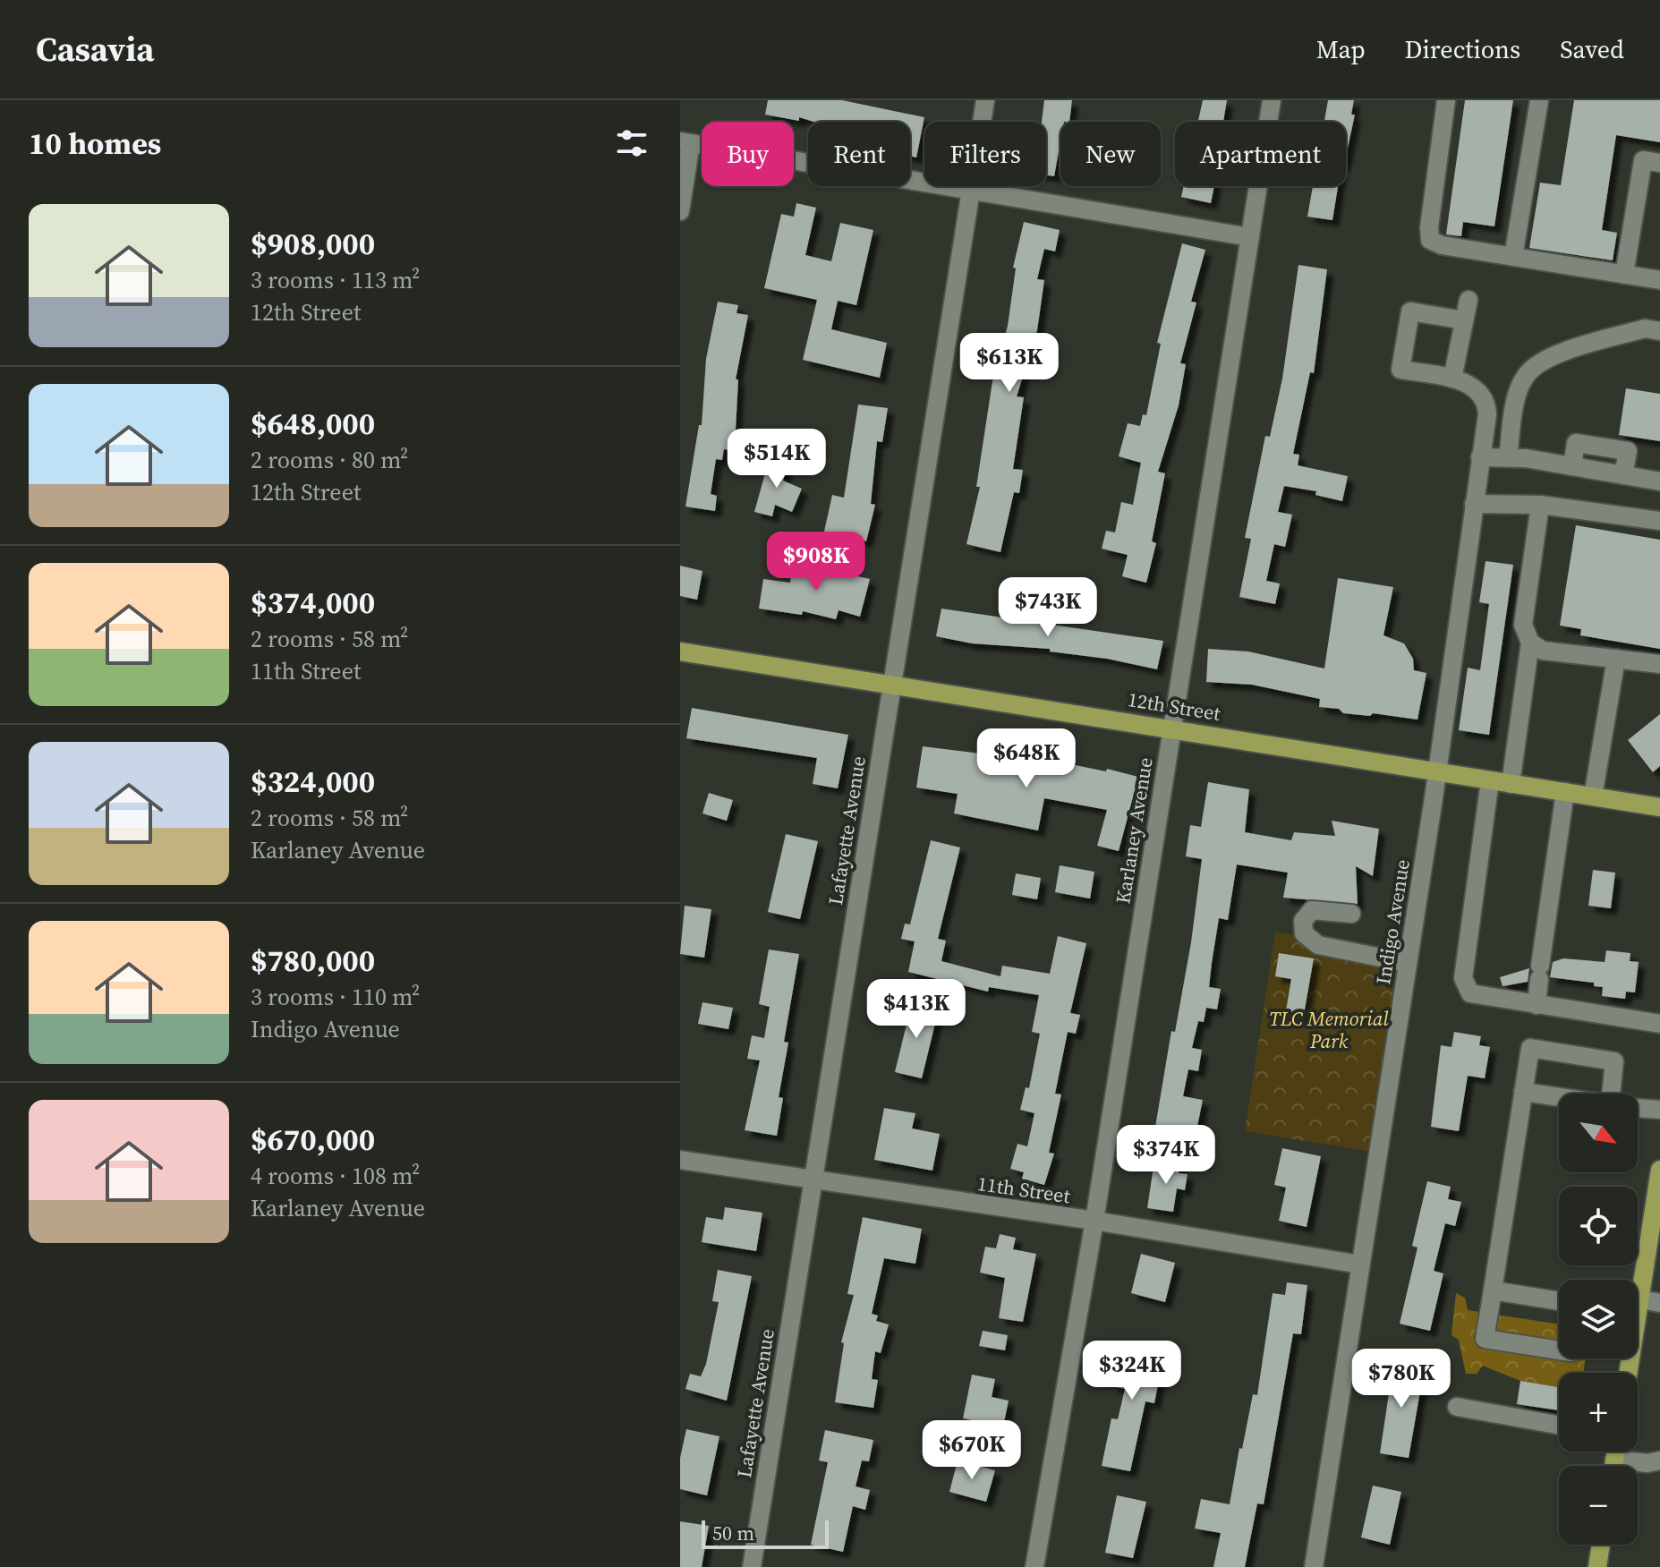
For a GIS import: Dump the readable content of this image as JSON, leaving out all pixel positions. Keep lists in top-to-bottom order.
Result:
{
  "streets": {
    "main road": ["12th Street"],
    "street": [
      "Lafayette Avenue",
      "Karlaney Avenue",
      "Indigo Avenue",
      "11th Street"
    ]
  },
  "crossings": [
    ["12th Street", "Lafayette Avenue"],
    ["12th Street", "Karlaney Avenue"],
    ["12th Street", "Indigo Avenue"],
    ["Lafayette Avenue", "11th Street"],
    ["Karlaney Avenue", "11th Street"],
    ["Indigo Avenue", "11th Street"]
  ],
  "parks": ["TLC Memorial Park"],
  "scale_bar": "50 m",
  "north": "bottom right",
  "page": {
    "header": "Casavia",
    "nav": ["Map", "Directions", "Saved"],
    "heading": "10 homes",
    "chip": [
      "Buy",
      "Rent",
      "Filters",
      "New",
      "Apartment"
    ],
    "list": [
      {
        "name": "$908,000",
        "note": "3 rooms · 113 m² · 12th Street"
      },
      {
        "name": "$648,000",
        "note": "2 rooms · 80 m² · 12th Street"
      },
      {
        "name": "$374,000",
        "note": "2 rooms · 58 m² · 11th Street"
      },
      {
        "name": "$324,000",
        "note": "2 rooms · 58 m² · Karlaney Avenue"
      },
      {
        "name": "$780,000",
        "note": "3 rooms · 110 m² · Indigo Avenue"
      },
      {
        "name": "$670,000",
        "note": "4 rooms · 108 m² · Karlaney Avenue"
      }
    ],
    "price": [
      "$613K",
      "$514K",
      "$908K",
      "$743K",
      "$648K",
      "$413K",
      "$374K",
      "$324K",
      "$780K",
      "$670K"
    ],
    "map_buttons": ["+", "−"],
    "scale": "50 m"
  }
}
